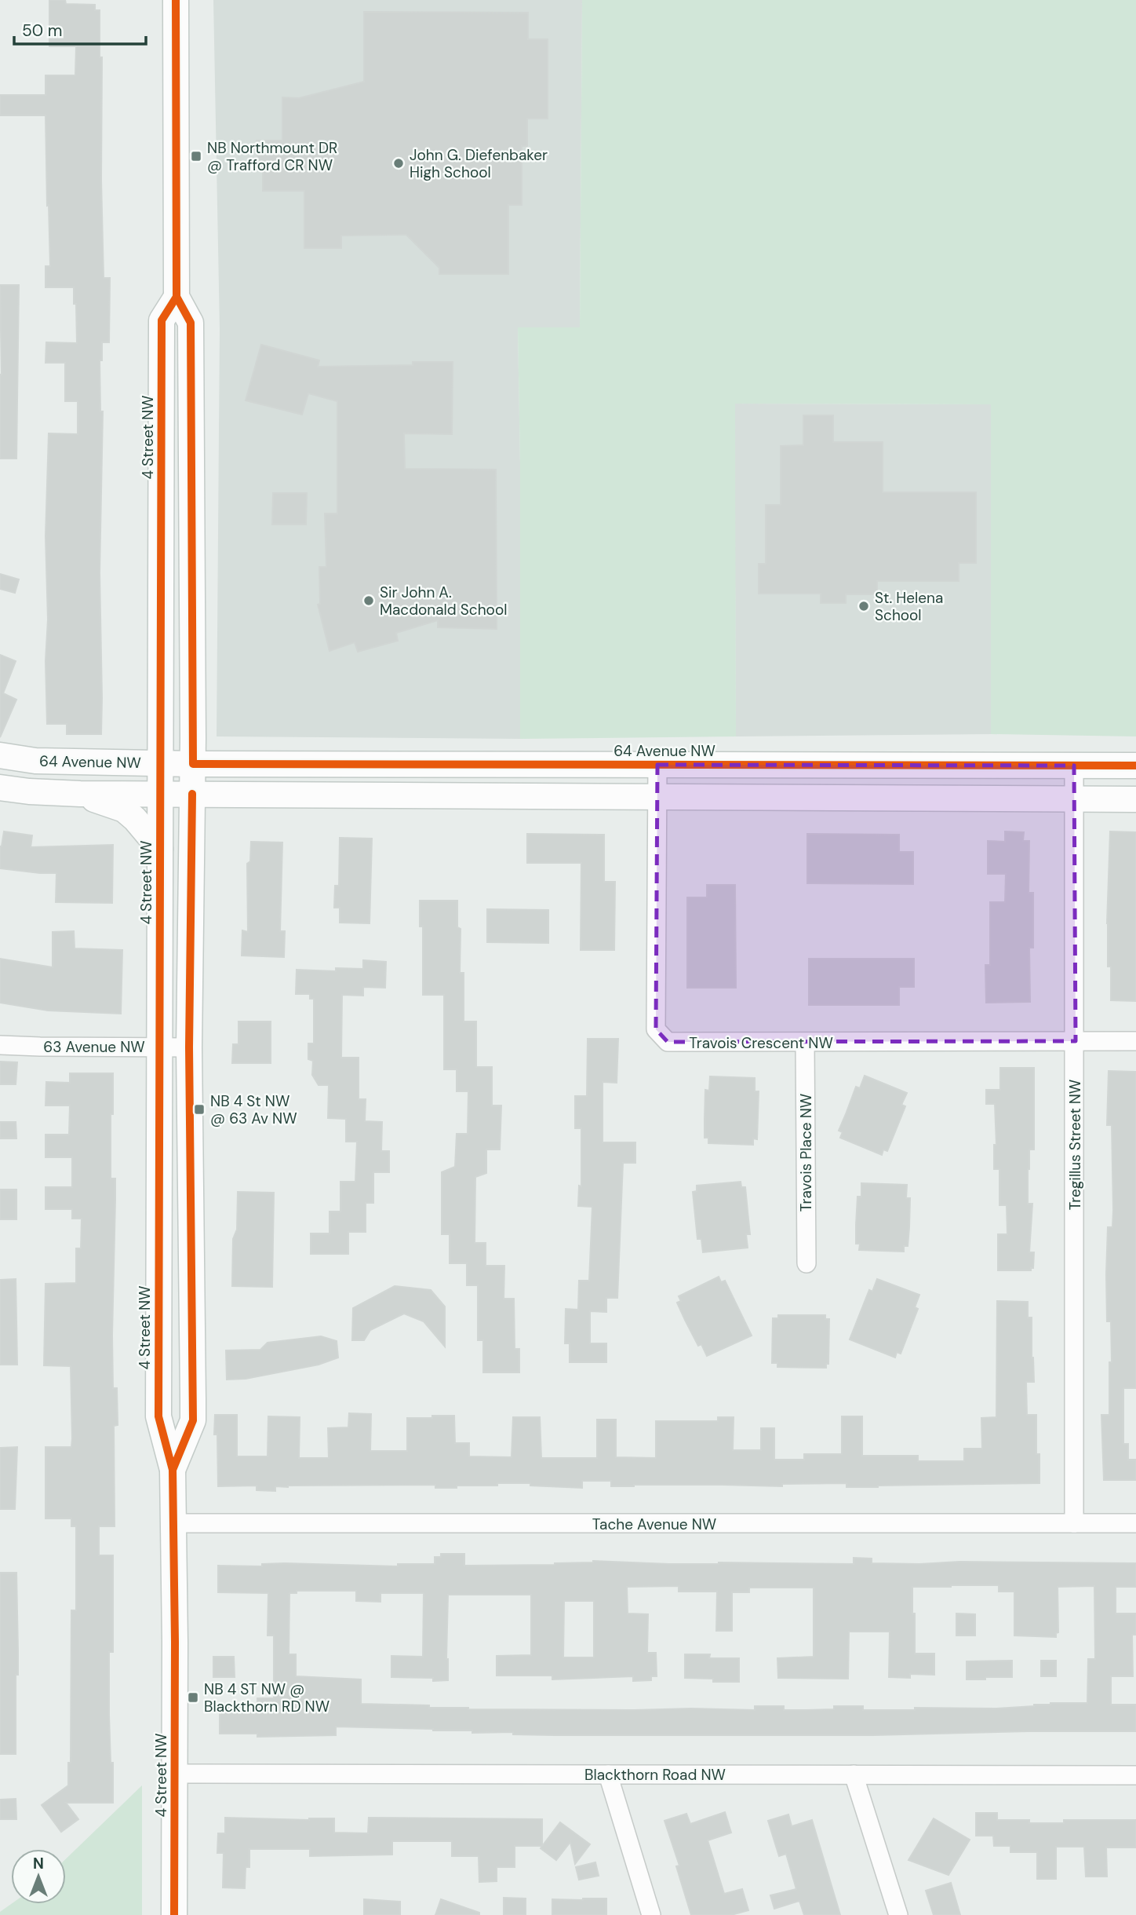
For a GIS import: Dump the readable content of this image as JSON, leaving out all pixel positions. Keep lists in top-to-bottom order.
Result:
{
  "streets": {
    "main road": ["4 Street NW", "64 Avenue NW"],
    "street": [
      "Travois Crescent NW",
      "63 Avenue NW",
      "Tregillus Street NW",
      "Travois Place NW",
      "Tache Avenue NW",
      "Blackthorn Road NW"
    ]
  },
  "crossings": [
    ["4 Street NW", "64 Avenue NW"],
    ["4 Street NW", "63 Avenue NW"],
    ["4 Street NW", "Tache Avenue NW"],
    ["4 Street NW", "Blackthorn Road NW"],
    ["64 Avenue NW", "Travois Crescent NW"],
    ["64 Avenue NW", "Tregillus Street NW"],
    ["Travois Crescent NW", "Tregillus Street NW"],
    ["Travois Crescent NW", "Travois Place NW"],
    ["Tregillus Street NW", "Tache Avenue NW"]
  ],
  "places": {
    "transit": ["NB Northmount DR @ Trafford CR NW", "NB 4 St NW @ 63 Av NW", "NB 4 ST NW @ Blackthorn RD NW"],
    "other": ["John G. Diefenbaker High School", "Sir John A. Macdonald School", "St. Helena School"]
  },
  "scale_bar": "50 m",
  "north": "top"
}
